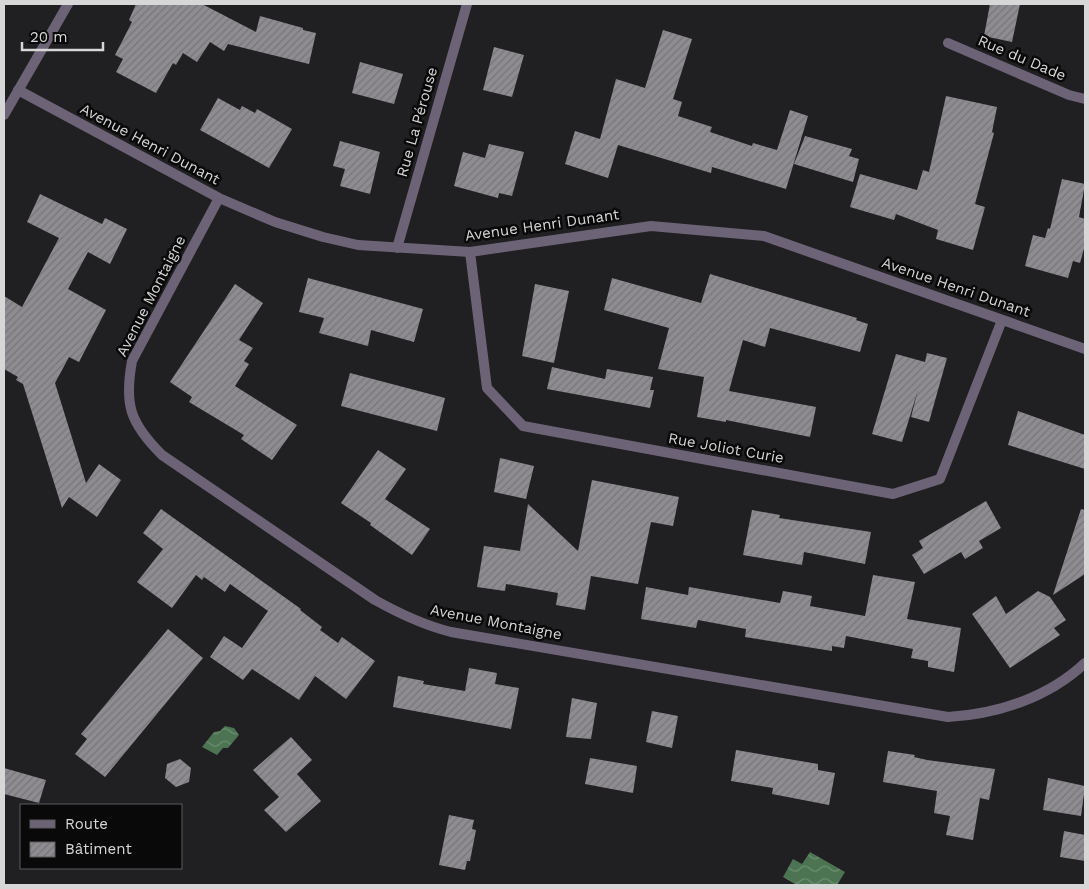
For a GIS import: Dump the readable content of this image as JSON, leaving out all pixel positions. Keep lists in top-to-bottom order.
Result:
{
  "streets": {
    "street": [
      "Rue du Dade",
      "Rue La Pérouse",
      "Avenue Henri Dunant",
      "Avenue Montaigne",
      "Rue Joliot Curie"
    ]
  },
  "crossings": [
    ["Rue La Pérouse", "Avenue Henri Dunant"],
    ["Avenue Henri Dunant", "Avenue Montaigne"],
    ["Avenue Henri Dunant", "Rue Joliot Curie"]
  ],
  "legend": ["Route", "Bâtiment"],
  "scale_bar": "20 m"
}
